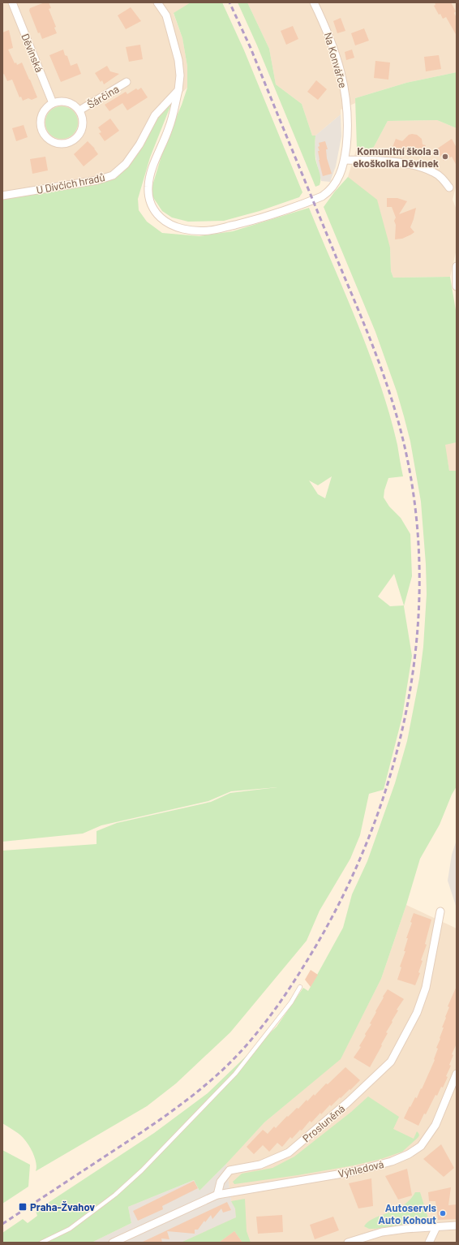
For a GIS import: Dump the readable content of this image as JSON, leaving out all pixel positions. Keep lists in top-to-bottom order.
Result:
{
  "streets": {
    "street": [
      "Děvínská",
      "Na Konvářce",
      "Šárčina",
      "U Dívčích hradů",
      "Prosluněná",
      "Výhledová"
    ]
  },
  "crossings": [
    ["Děvínská", "Šárčina"],
    ["Na Konvářce", "U Dívčích hradů"],
    ["Prosluněná", "Výhledová"]
  ],
  "places": {
    "other": ["Komunitní škola a ekoškolka Děvínek", "Autoservis Auto Kohout"],
    "transit": ["Praha-Žvahov"]
  }
}
